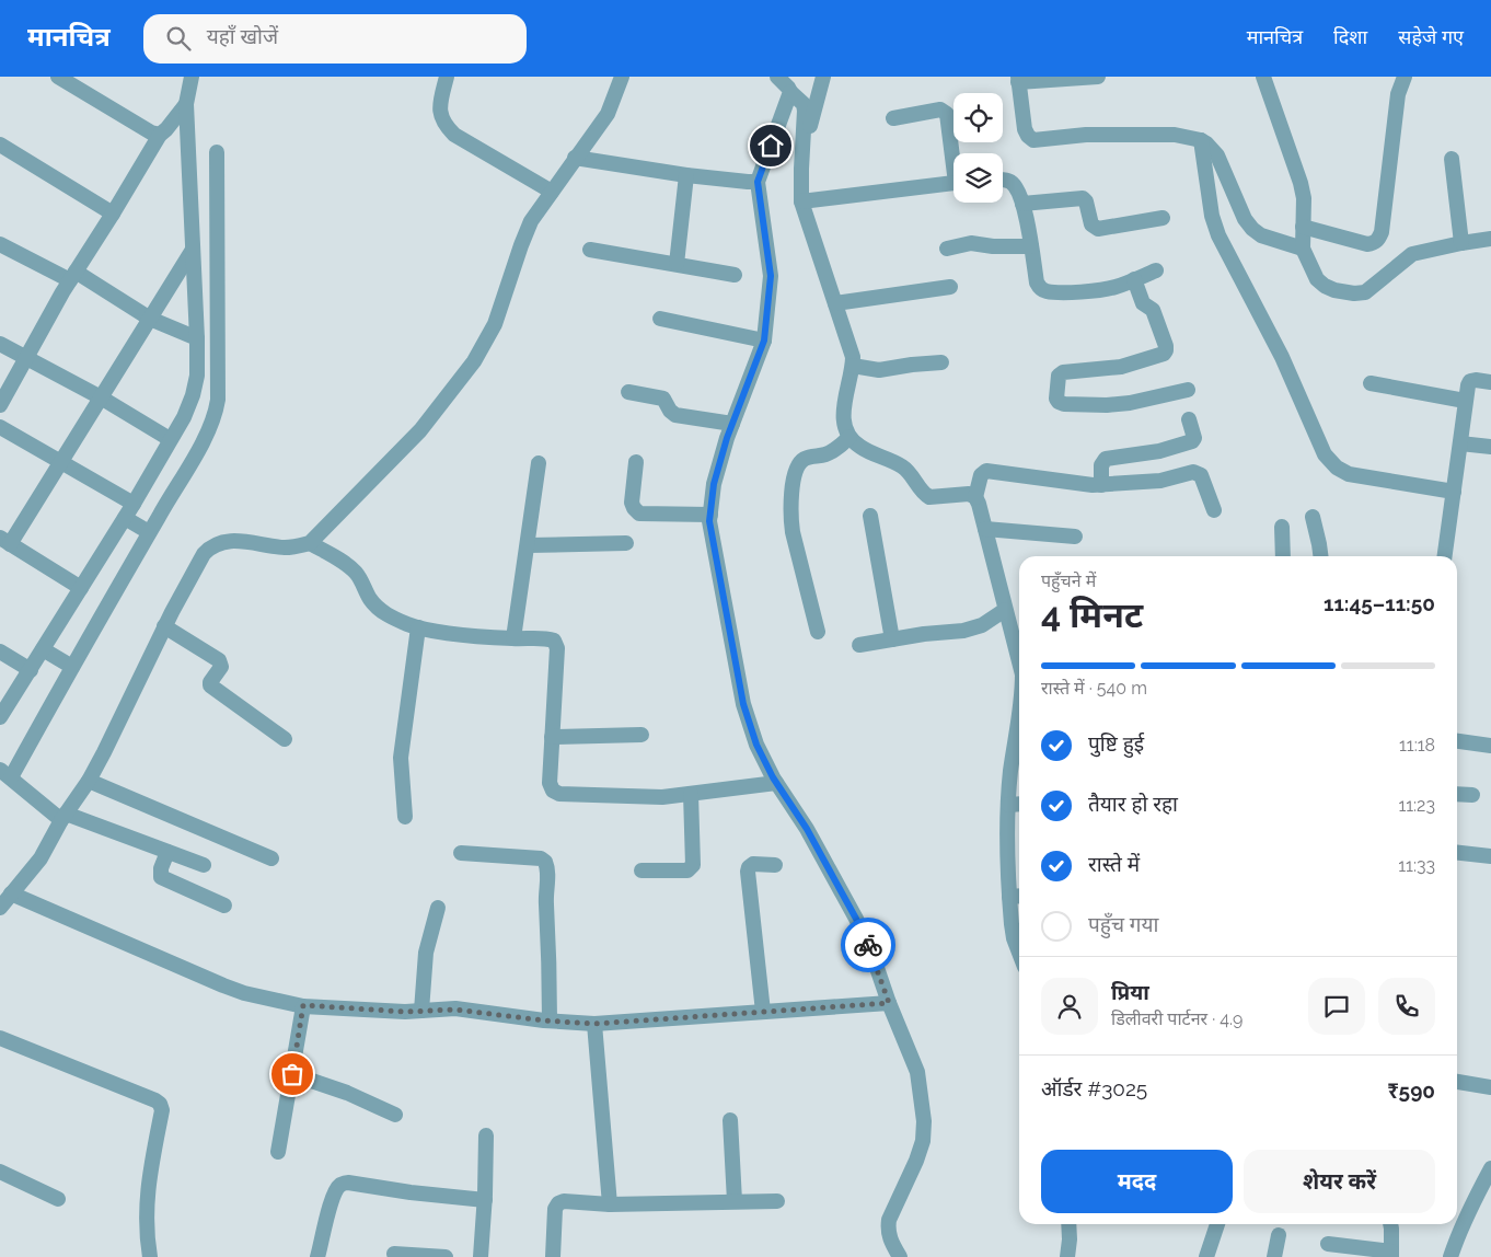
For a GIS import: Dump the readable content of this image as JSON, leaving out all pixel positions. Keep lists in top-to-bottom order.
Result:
{
  "page": {
    "header": "मानचित्र",
    "search": "यहाँ खोजें",
    "nav": ["मानचित्र", "दिशा", "सहेजे गए"],
    "heading": ["4 मिनट", "पहुँचने में", "11:45–11:50"],
    "panel": [
      "प्रिया",
      "डिलीवरी पार्टनर · 4.9",
      "ऑर्डर #3025",
      "₹590"
    ],
    "bar": "रास्ते में · 540 m",
    "list": [
      ["पुष्टि हुई", "11:18"],
      ["तैयार हो रहा", "11:23"],
      ["रास्ते में", "11:33"],
      "पहुँच गया"
    ],
    "buttons": ["मदद", "शेयर करें"]
  }
}
